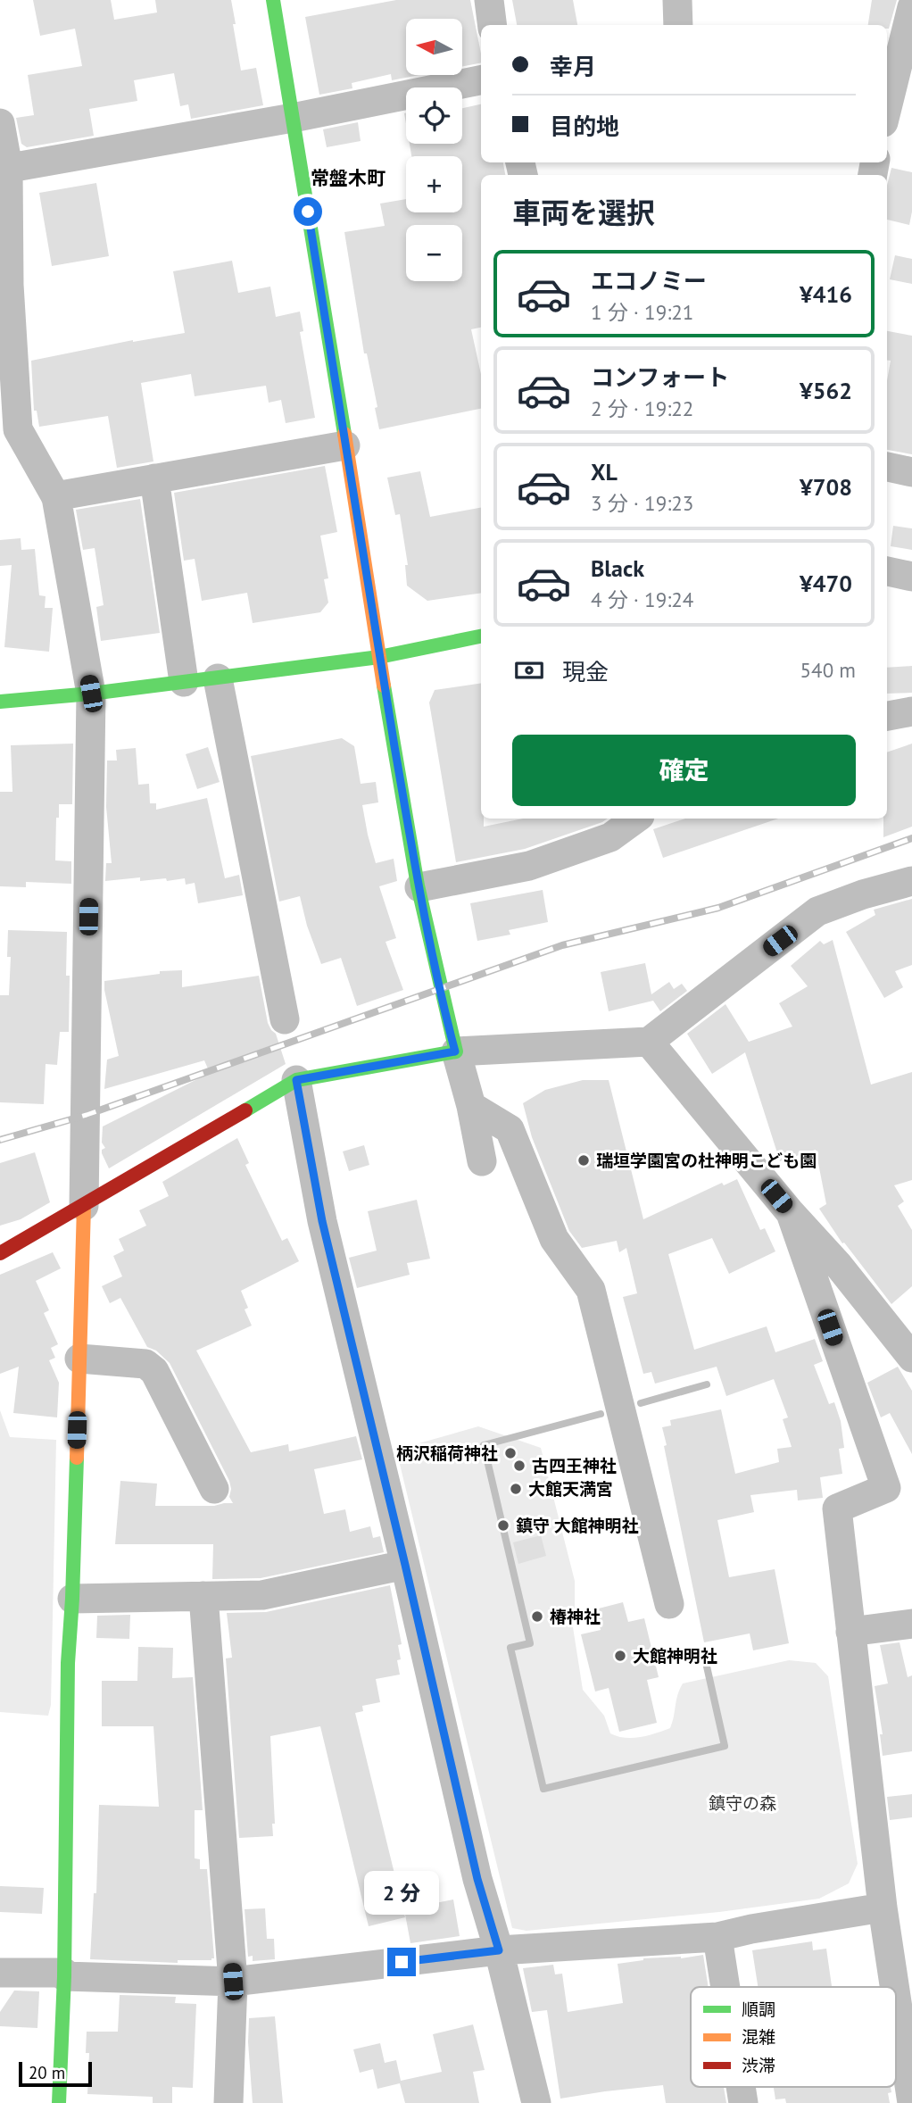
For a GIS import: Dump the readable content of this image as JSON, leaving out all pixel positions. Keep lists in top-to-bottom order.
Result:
{
  "districts": ["常盤木町"],
  "parks": ["鎮守の森"],
  "places": [
    "瑞垣学園宮の杜神明こども園",
    "柄沢稲荷神社",
    "古四王神社",
    "大館天満宮",
    "鎮守 大館神明社",
    "椿神社",
    "大館神明社"
  ],
  "legend": ["順調", "混雑", "渋滞"],
  "scale_bar": "20 m",
  "north": "left",
  "page": {
    "map_buttons": ["+", "−"],
    "banner": ["幸月", "目的地"],
    "heading": "車両を選択",
    "list": [
      {
        "name": "エコノミー",
        "note": "1 分 · 19:21",
        "value": "¥416"
      },
      {
        "name": "コンフォート",
        "note": "2 分 · 19:22",
        "value": "¥562"
      },
      {
        "name": "XL",
        "note": "3 分 · 19:23",
        "value": "¥708"
      },
      {
        "name": "Black",
        "note": "4 分 · 19:24",
        "value": "¥470"
      }
    ],
    "pay": ["現金", "540 m"],
    "buttons": "確定",
    "bubble": "2 分",
    "scale": "20 m"
  }
}
